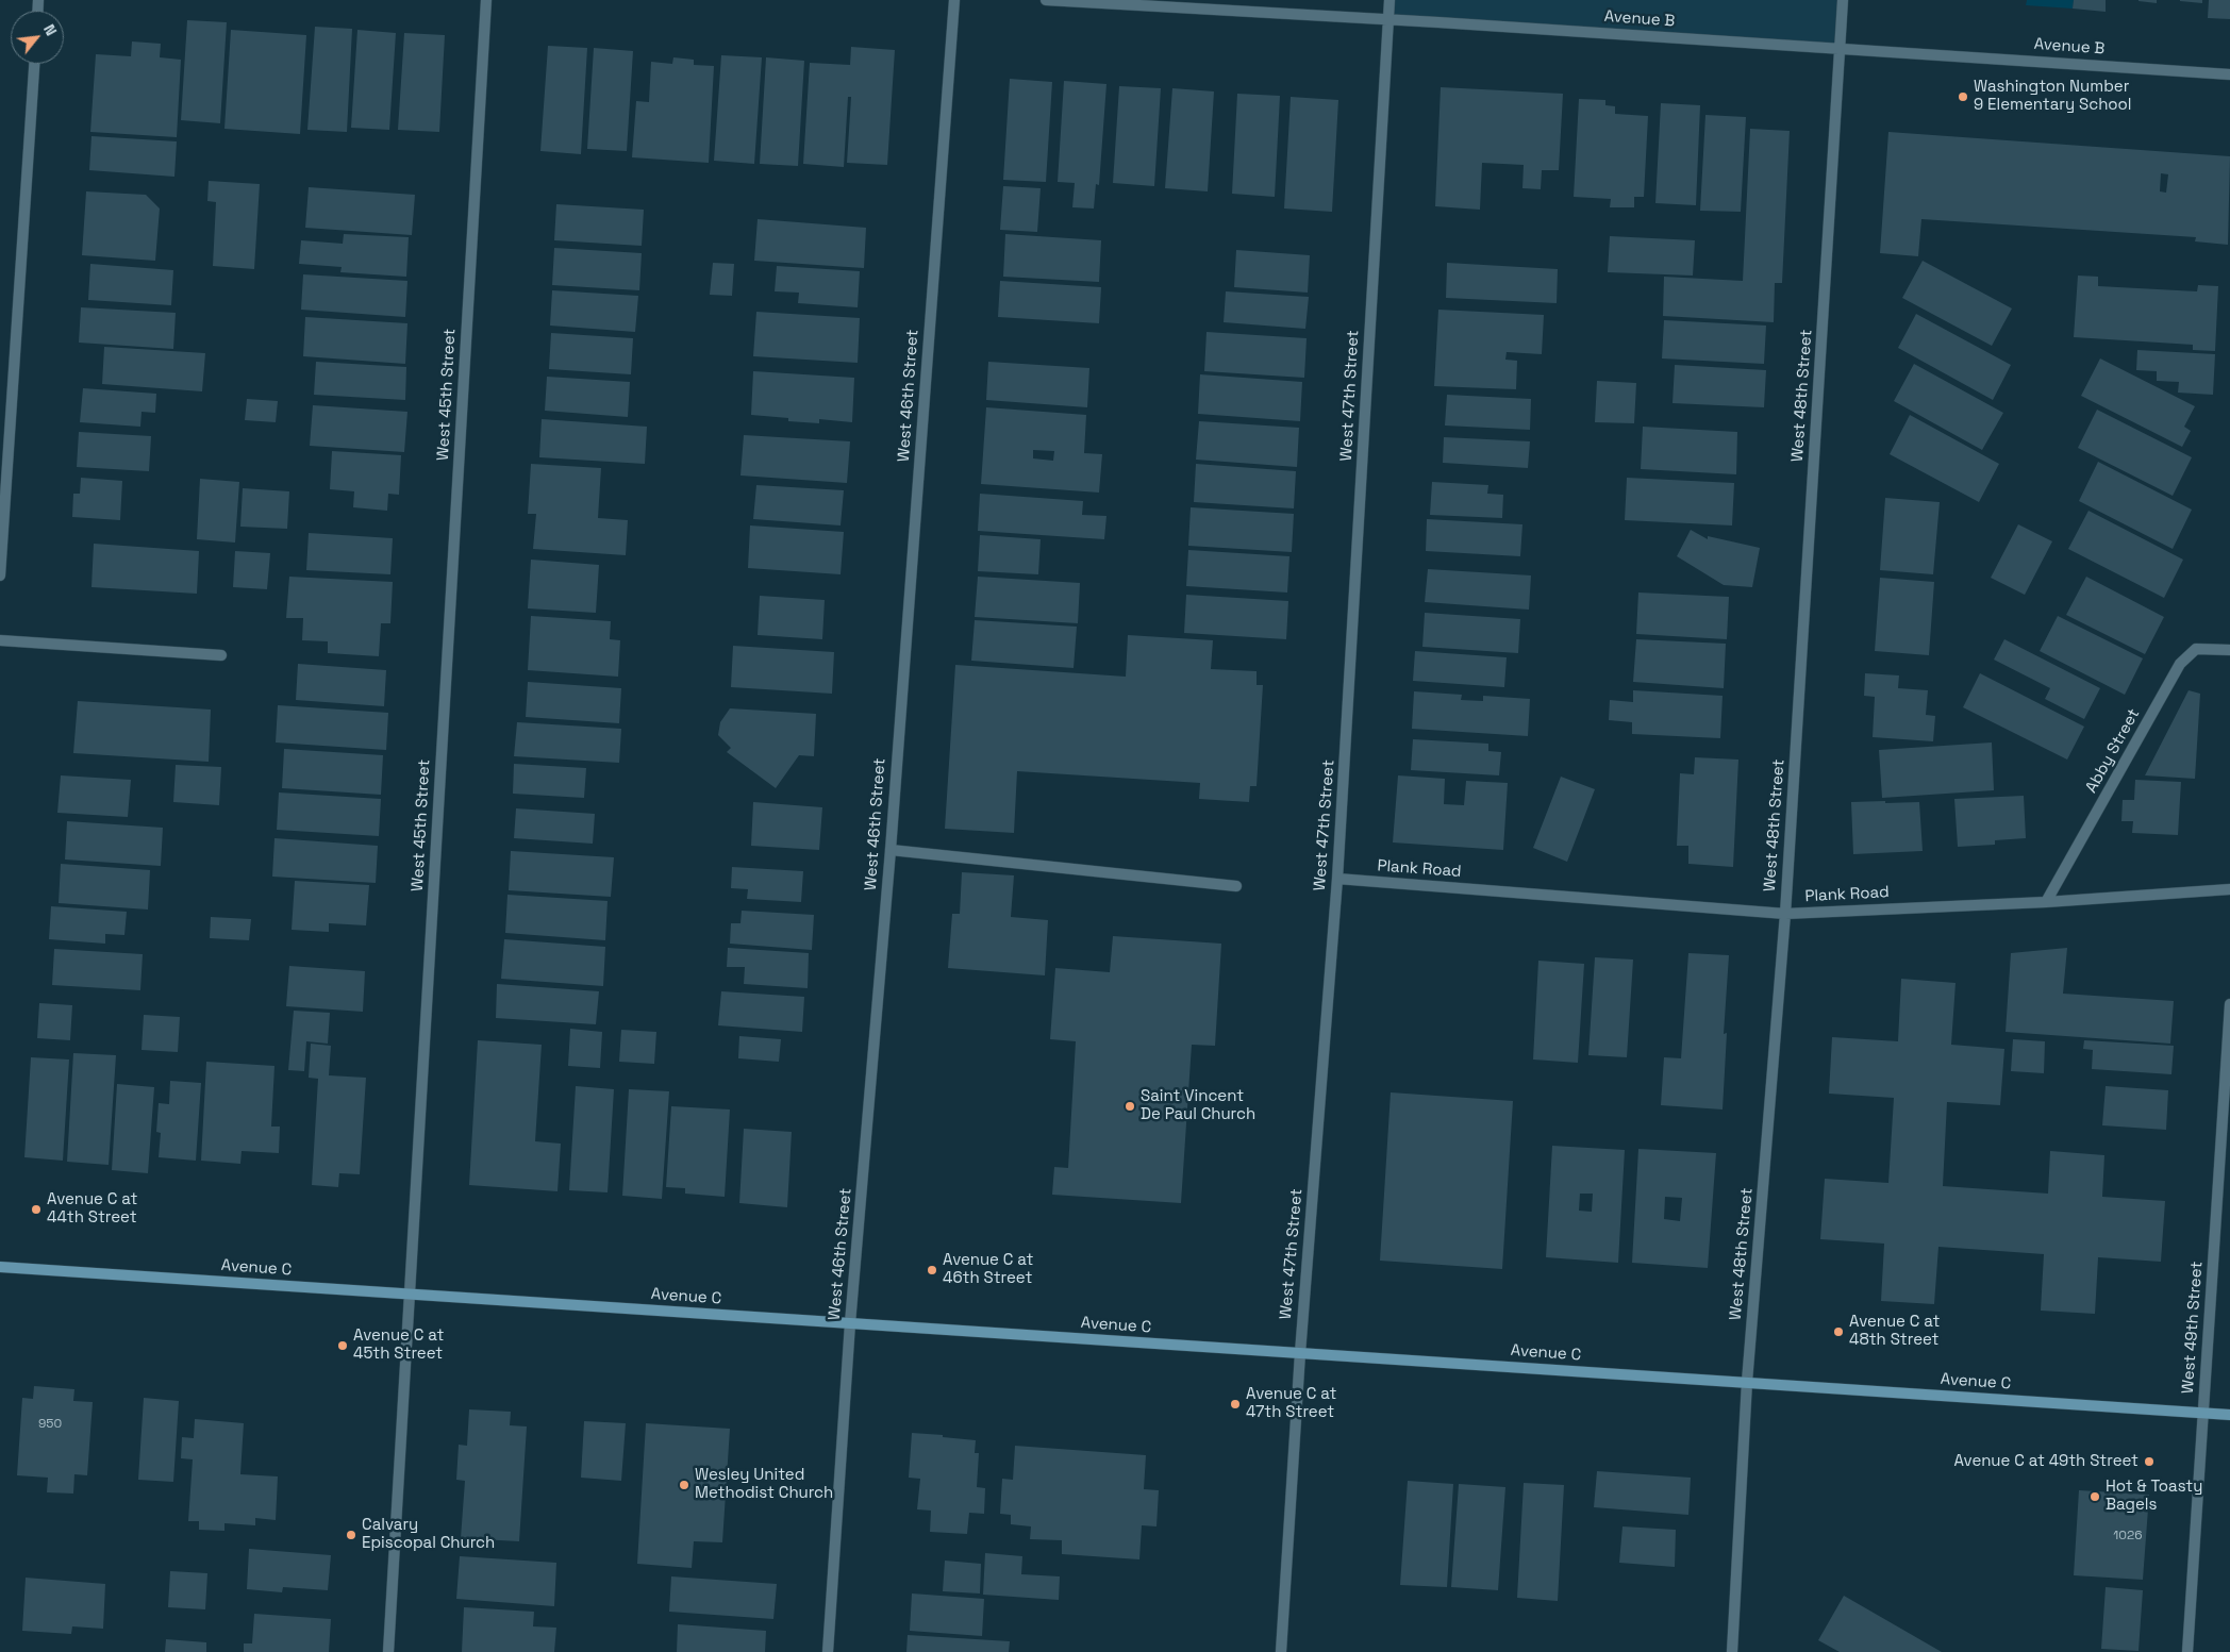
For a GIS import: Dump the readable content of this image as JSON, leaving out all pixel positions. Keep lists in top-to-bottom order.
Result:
{
  "streets": {
    "main road": ["Avenue C"],
    "street": [
      "Avenue B",
      "West 45th Street",
      "West 46th Street",
      "West 47th Street",
      "West 48th Street",
      "Abby Street",
      "Plank Road",
      "West 49th Street"
    ]
  },
  "crossings": [
    ["Avenue B", "West 47th Street"],
    ["Avenue B", "West 48th Street"],
    ["West 45th Street", "Avenue C"],
    ["West 46th Street", "Avenue C"],
    ["West 47th Street", "Plank Road"],
    ["West 47th Street", "Avenue C"],
    ["West 48th Street", "Plank Road"],
    ["West 48th Street", "Avenue C"],
    ["Abby Street", "Plank Road"],
    ["Avenue C", "West 49th Street"]
  ],
  "places": [
    "Washington Number 9 Elementary School",
    "Saint Vincent De Paul Church",
    "Avenue C at 44th Street",
    "Avenue C at 46th Street",
    "Avenue C at 48th Street",
    "Avenue C at 45th Street",
    "Avenue C at 47th Street",
    "Avenue C at 49th Street",
    "Wesley United Methodist Church",
    "Hot & Toasty Bagels",
    "Calvary Episcopal Church"
  ],
  "house_numbers": ["950", "1026"],
  "north": "top right"
}
